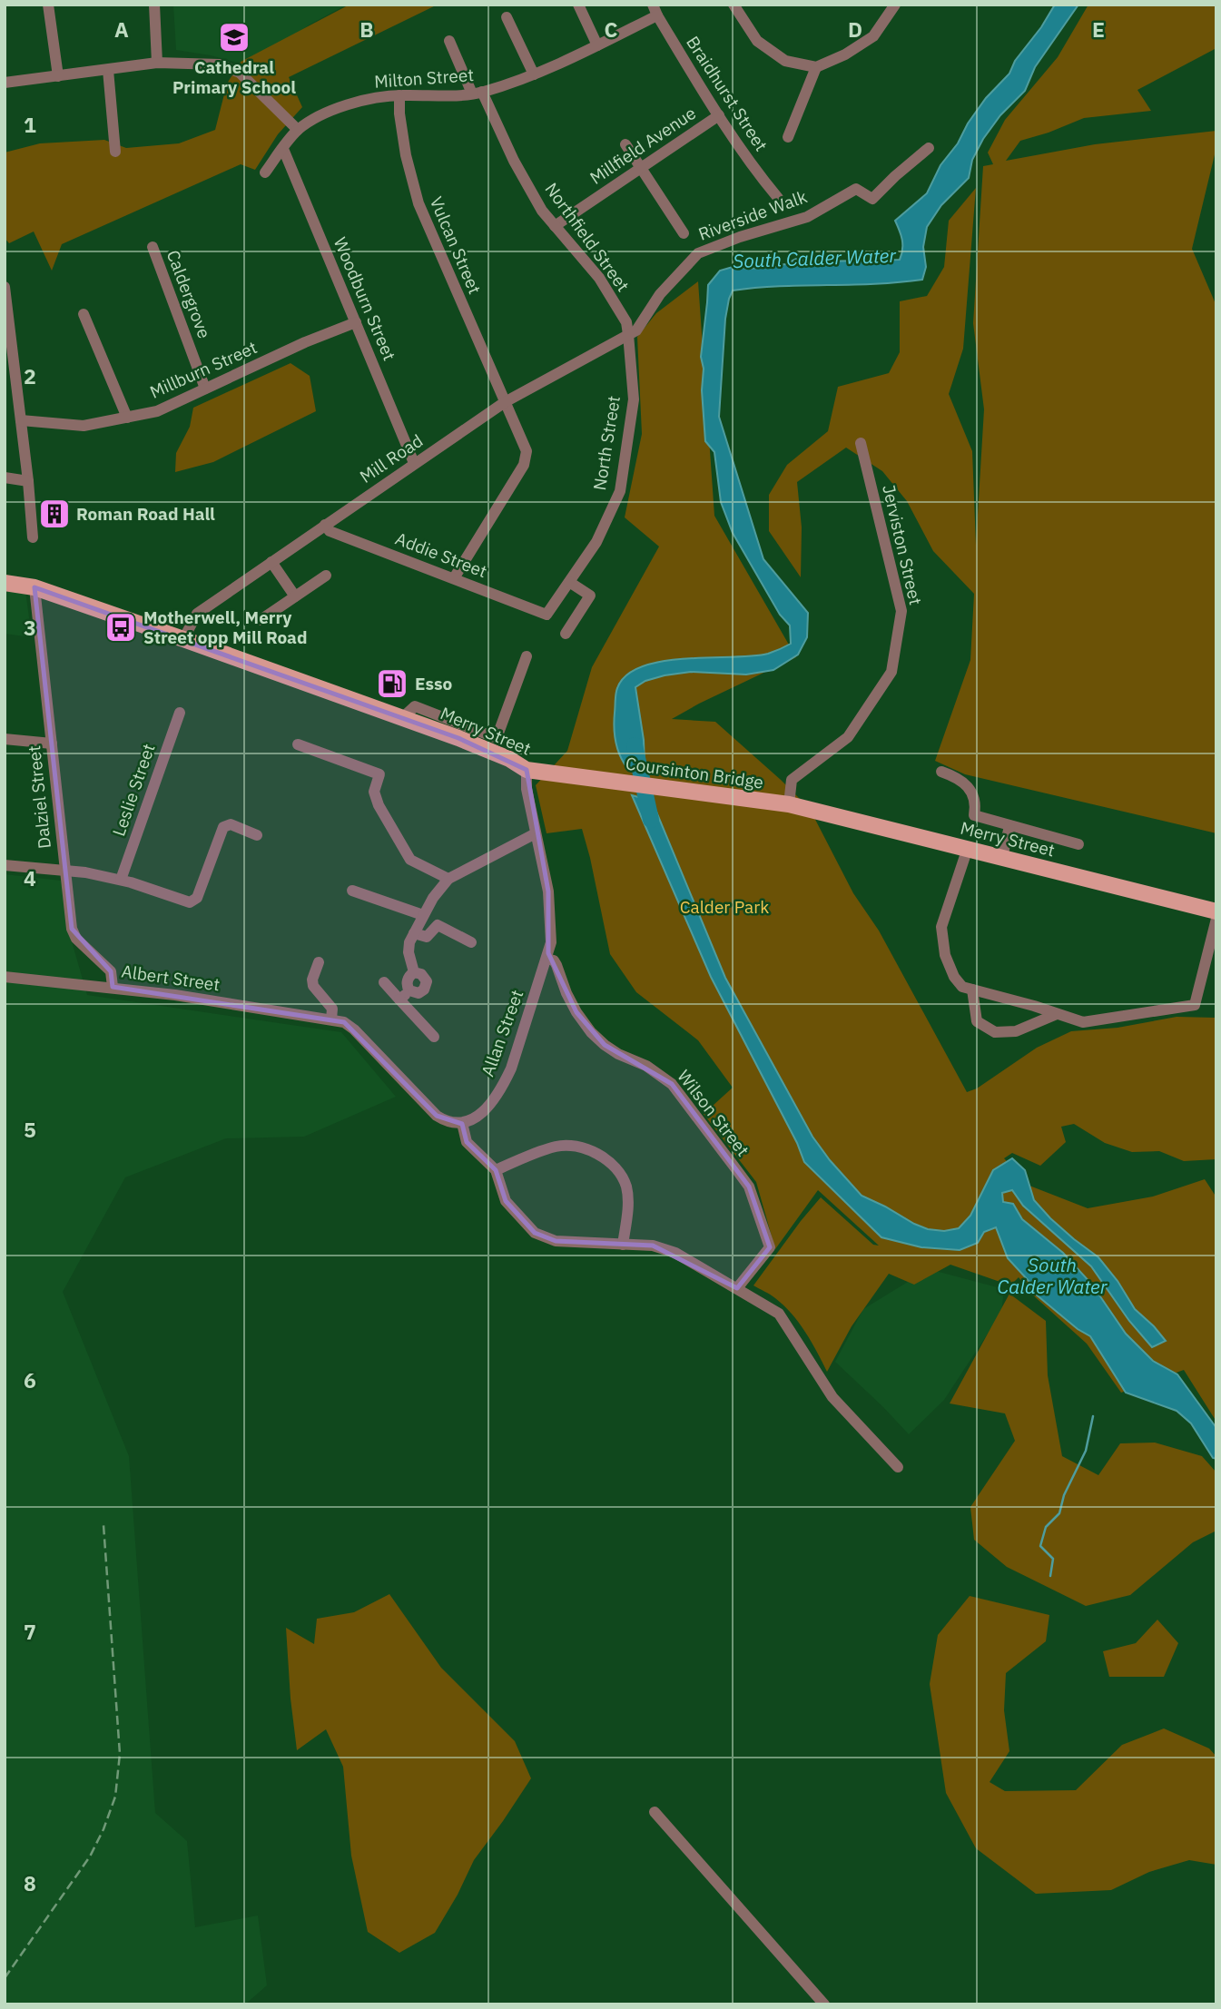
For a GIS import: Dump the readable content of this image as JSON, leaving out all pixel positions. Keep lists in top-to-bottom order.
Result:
{
  "streets": {
    "main road": ["Merry Street", "Coursinton Bridge"],
    "street": [
      "Milton Street",
      "Braidhurst Street",
      "Millfield Avenue",
      "Riverside Walk",
      "Northfield Street",
      "Vulcan Street",
      "Caldergrove",
      "Woodburn Street",
      "Millburn Street",
      "North Street",
      "Mill Road",
      "Jerviston Street",
      "Addie Street",
      "Leslie Street",
      "Dalziel Street",
      "Albert Street",
      "Allan Street",
      "Wilson Street"
    ]
  },
  "crossings": [
    ["Milton Street", "Braidhurst Street"],
    ["Milton Street", "Northfield Street"],
    ["Milton Street", "Vulcan Street"],
    ["Milton Street", "Woodburn Street"],
    ["Braidhurst Street", "Millfield Avenue"],
    ["Millfield Avenue", "Northfield Street"],
    ["Riverside Walk", "Northfield Street"],
    ["Riverside Walk", "North Street"],
    ["Riverside Walk", "Mill Road"],
    ["Northfield Street", "North Street"],
    ["Northfield Street", "Mill Road"],
    ["Vulcan Street", "Mill Road"],
    ["Vulcan Street", "Addie Street"],
    ["Caldergrove", "Millburn Street"],
    ["Woodburn Street", "Millburn Street"],
    ["Woodburn Street", "Mill Road"],
    ["North Street", "Mill Road"],
    ["North Street", "Addie Street"],
    ["Mill Road", "Addie Street"],
    ["Mill Road", "Merry Street"],
    ["Jerviston Street", "Merry Street"],
    ["Jerviston Street", "Coursinton Bridge"],
    ["Merry Street", "Coursinton Bridge"],
    ["Merry Street", "Dalziel Street"],
    ["Merry Street", "Allan Street"],
    ["Dalziel Street", "Albert Street"],
    ["Allan Street", "Wilson Street"]
  ],
  "water": ["South Calder Water"],
  "parks": ["Calder Park"],
  "places": {
    "school or university": ["Cathedral Primary School"],
    "building": ["Roman Road Hall"],
    "bus stop": ["Motherwell, Merry Street opp Mill Road"],
    "fuel station": ["Esso"]
  },
  "grid": {
    "columns": [
      "A",
      "B",
      "C",
      "D",
      "E"
    ],
    "rows": [
      "1",
      "2",
      "3",
      "4",
      "5",
      "6",
      "7",
      "8"
    ]
  }
}
